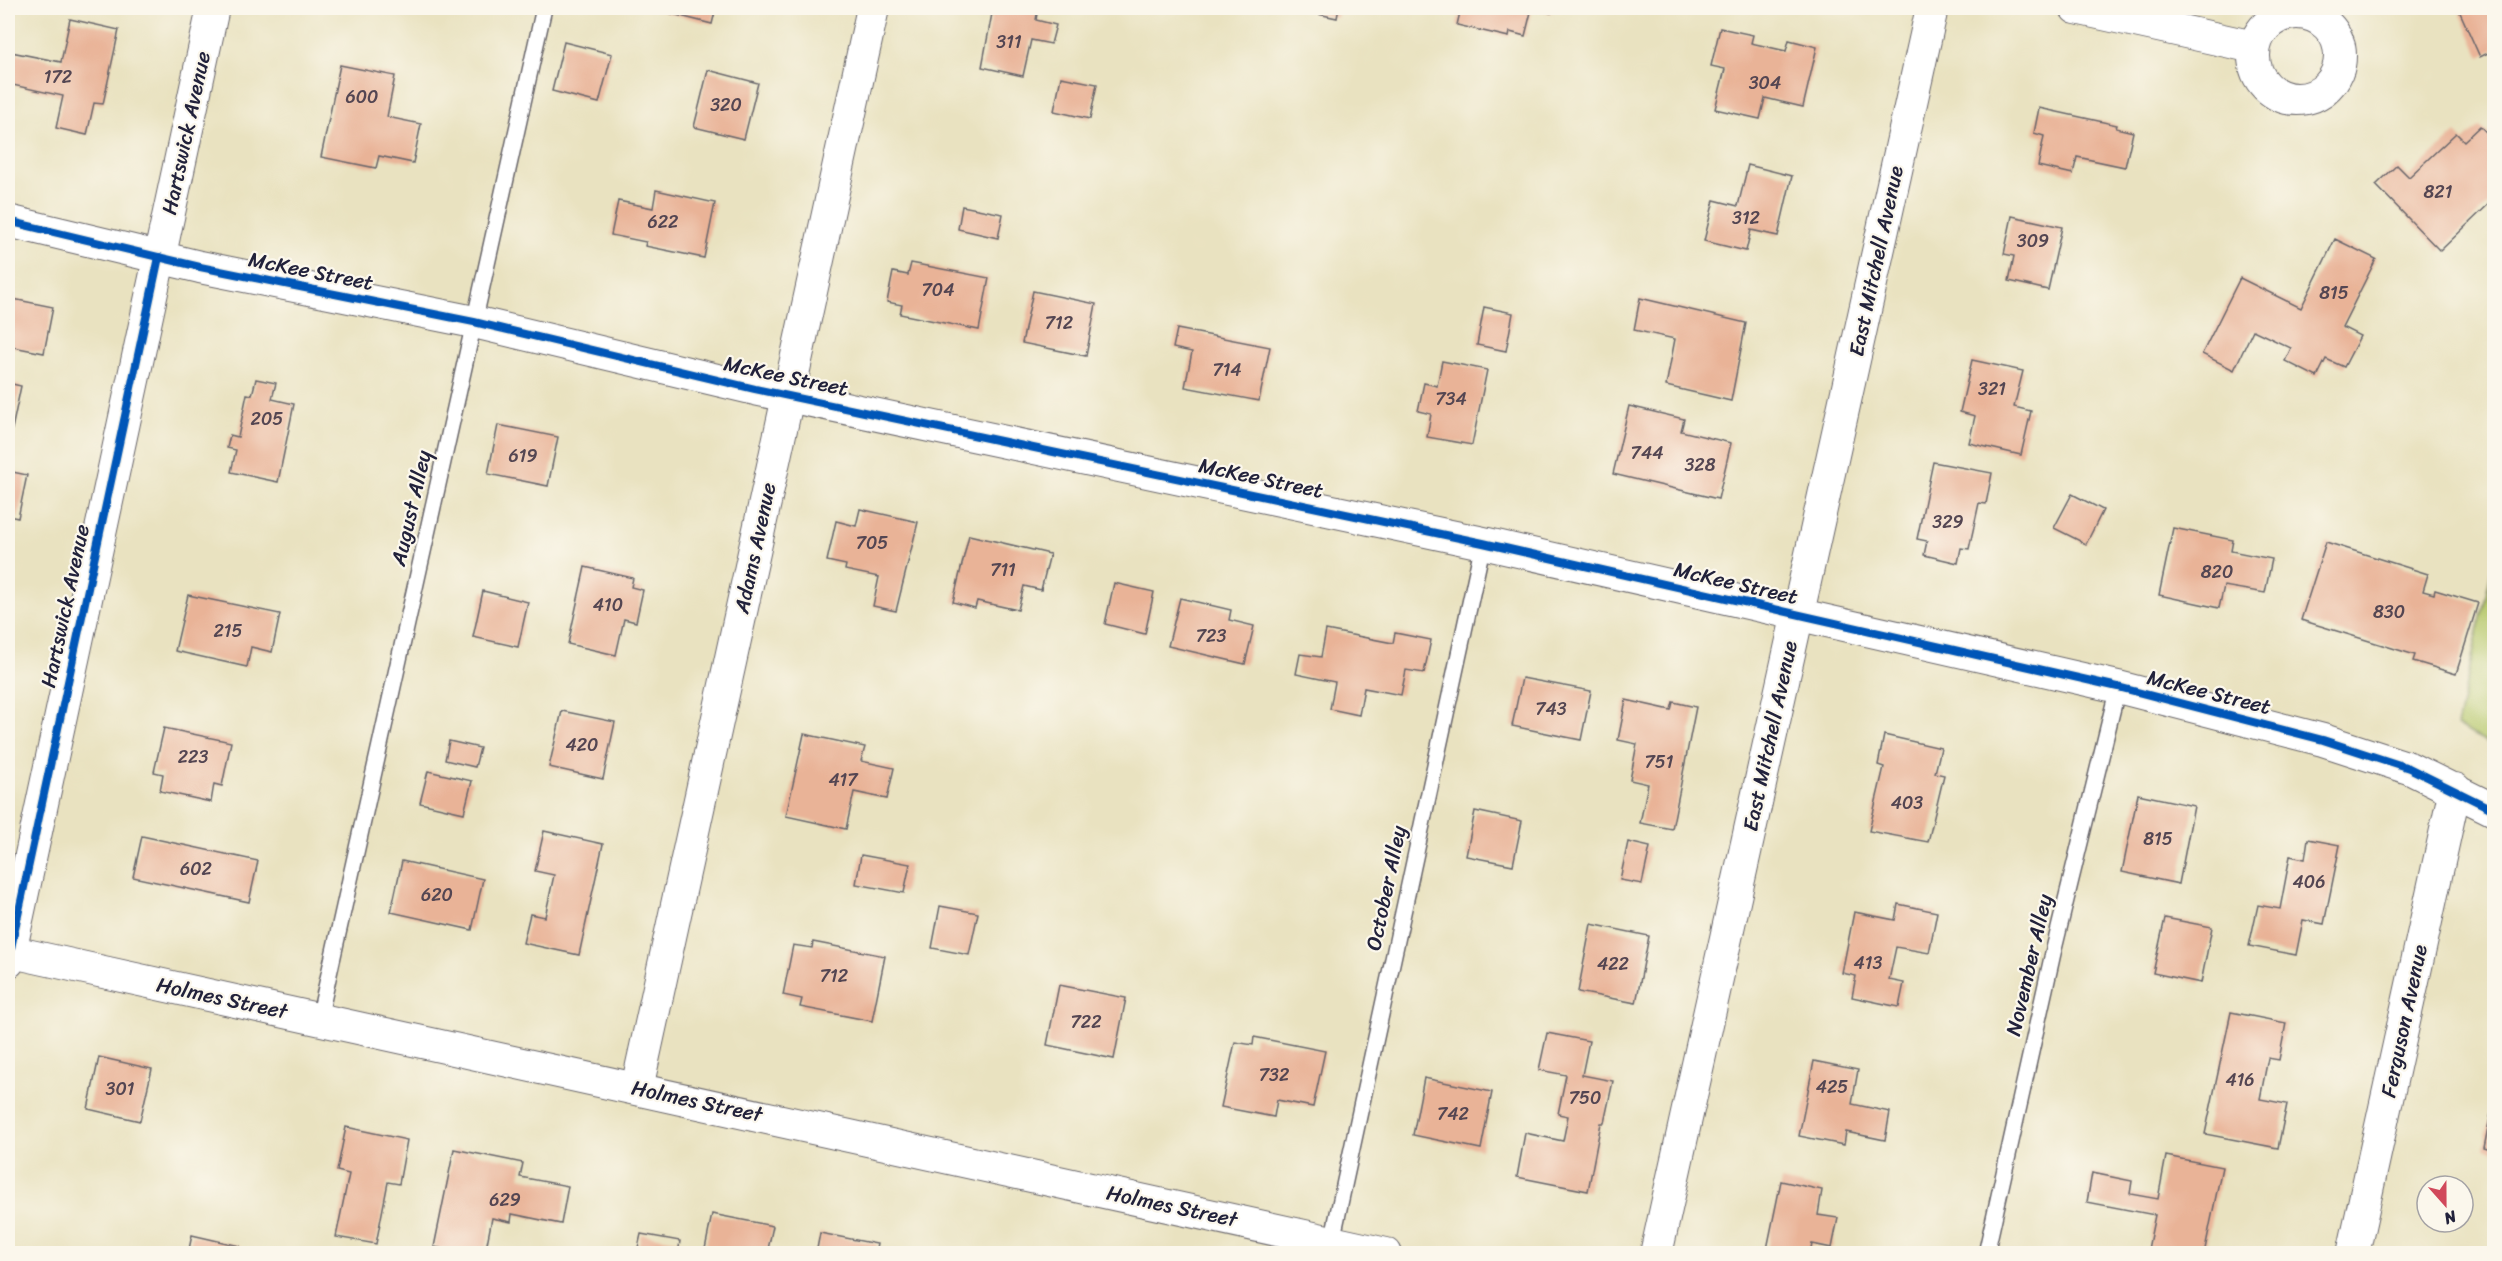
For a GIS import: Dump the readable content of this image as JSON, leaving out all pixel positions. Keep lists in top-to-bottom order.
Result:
{
  "streets": {
    "street": [
      "Hartswick Avenue",
      "East Mitchell Avenue",
      "McKee Street",
      "Adams Avenue",
      "Holmes Street",
      "Ferguson Avenue"
    ],
    "lane": ["August Alley", "October Alley", "November Alley"]
  },
  "crossings": [
    ["Hartswick Avenue", "McKee Street"],
    ["Hartswick Avenue", "Holmes Street"],
    ["East Mitchell Avenue", "McKee Street"],
    ["McKee Street", "August Alley"],
    ["McKee Street", "Adams Avenue"],
    ["McKee Street", "October Alley"],
    ["McKee Street", "November Alley"],
    ["McKee Street", "Ferguson Avenue"],
    ["August Alley", "Holmes Street"],
    ["Adams Avenue", "Holmes Street"],
    ["October Alley", "Holmes Street"]
  ],
  "house_numbers": [
    "311",
    "172",
    "304",
    "600",
    "320",
    "821",
    "312",
    "622",
    "309",
    "704",
    "815",
    "712",
    "714",
    "321",
    "734",
    "205",
    "744",
    "619",
    "328",
    "329",
    "705",
    "711",
    "820",
    "410",
    "830",
    "215",
    "723",
    "743",
    "420",
    "223",
    "751",
    "417",
    "403",
    "815",
    "602",
    "406",
    "620",
    "413",
    "422",
    "712",
    "722",
    "732",
    "416",
    "425",
    "301",
    "750",
    "742",
    "629"
  ],
  "north": "bottom"
}
